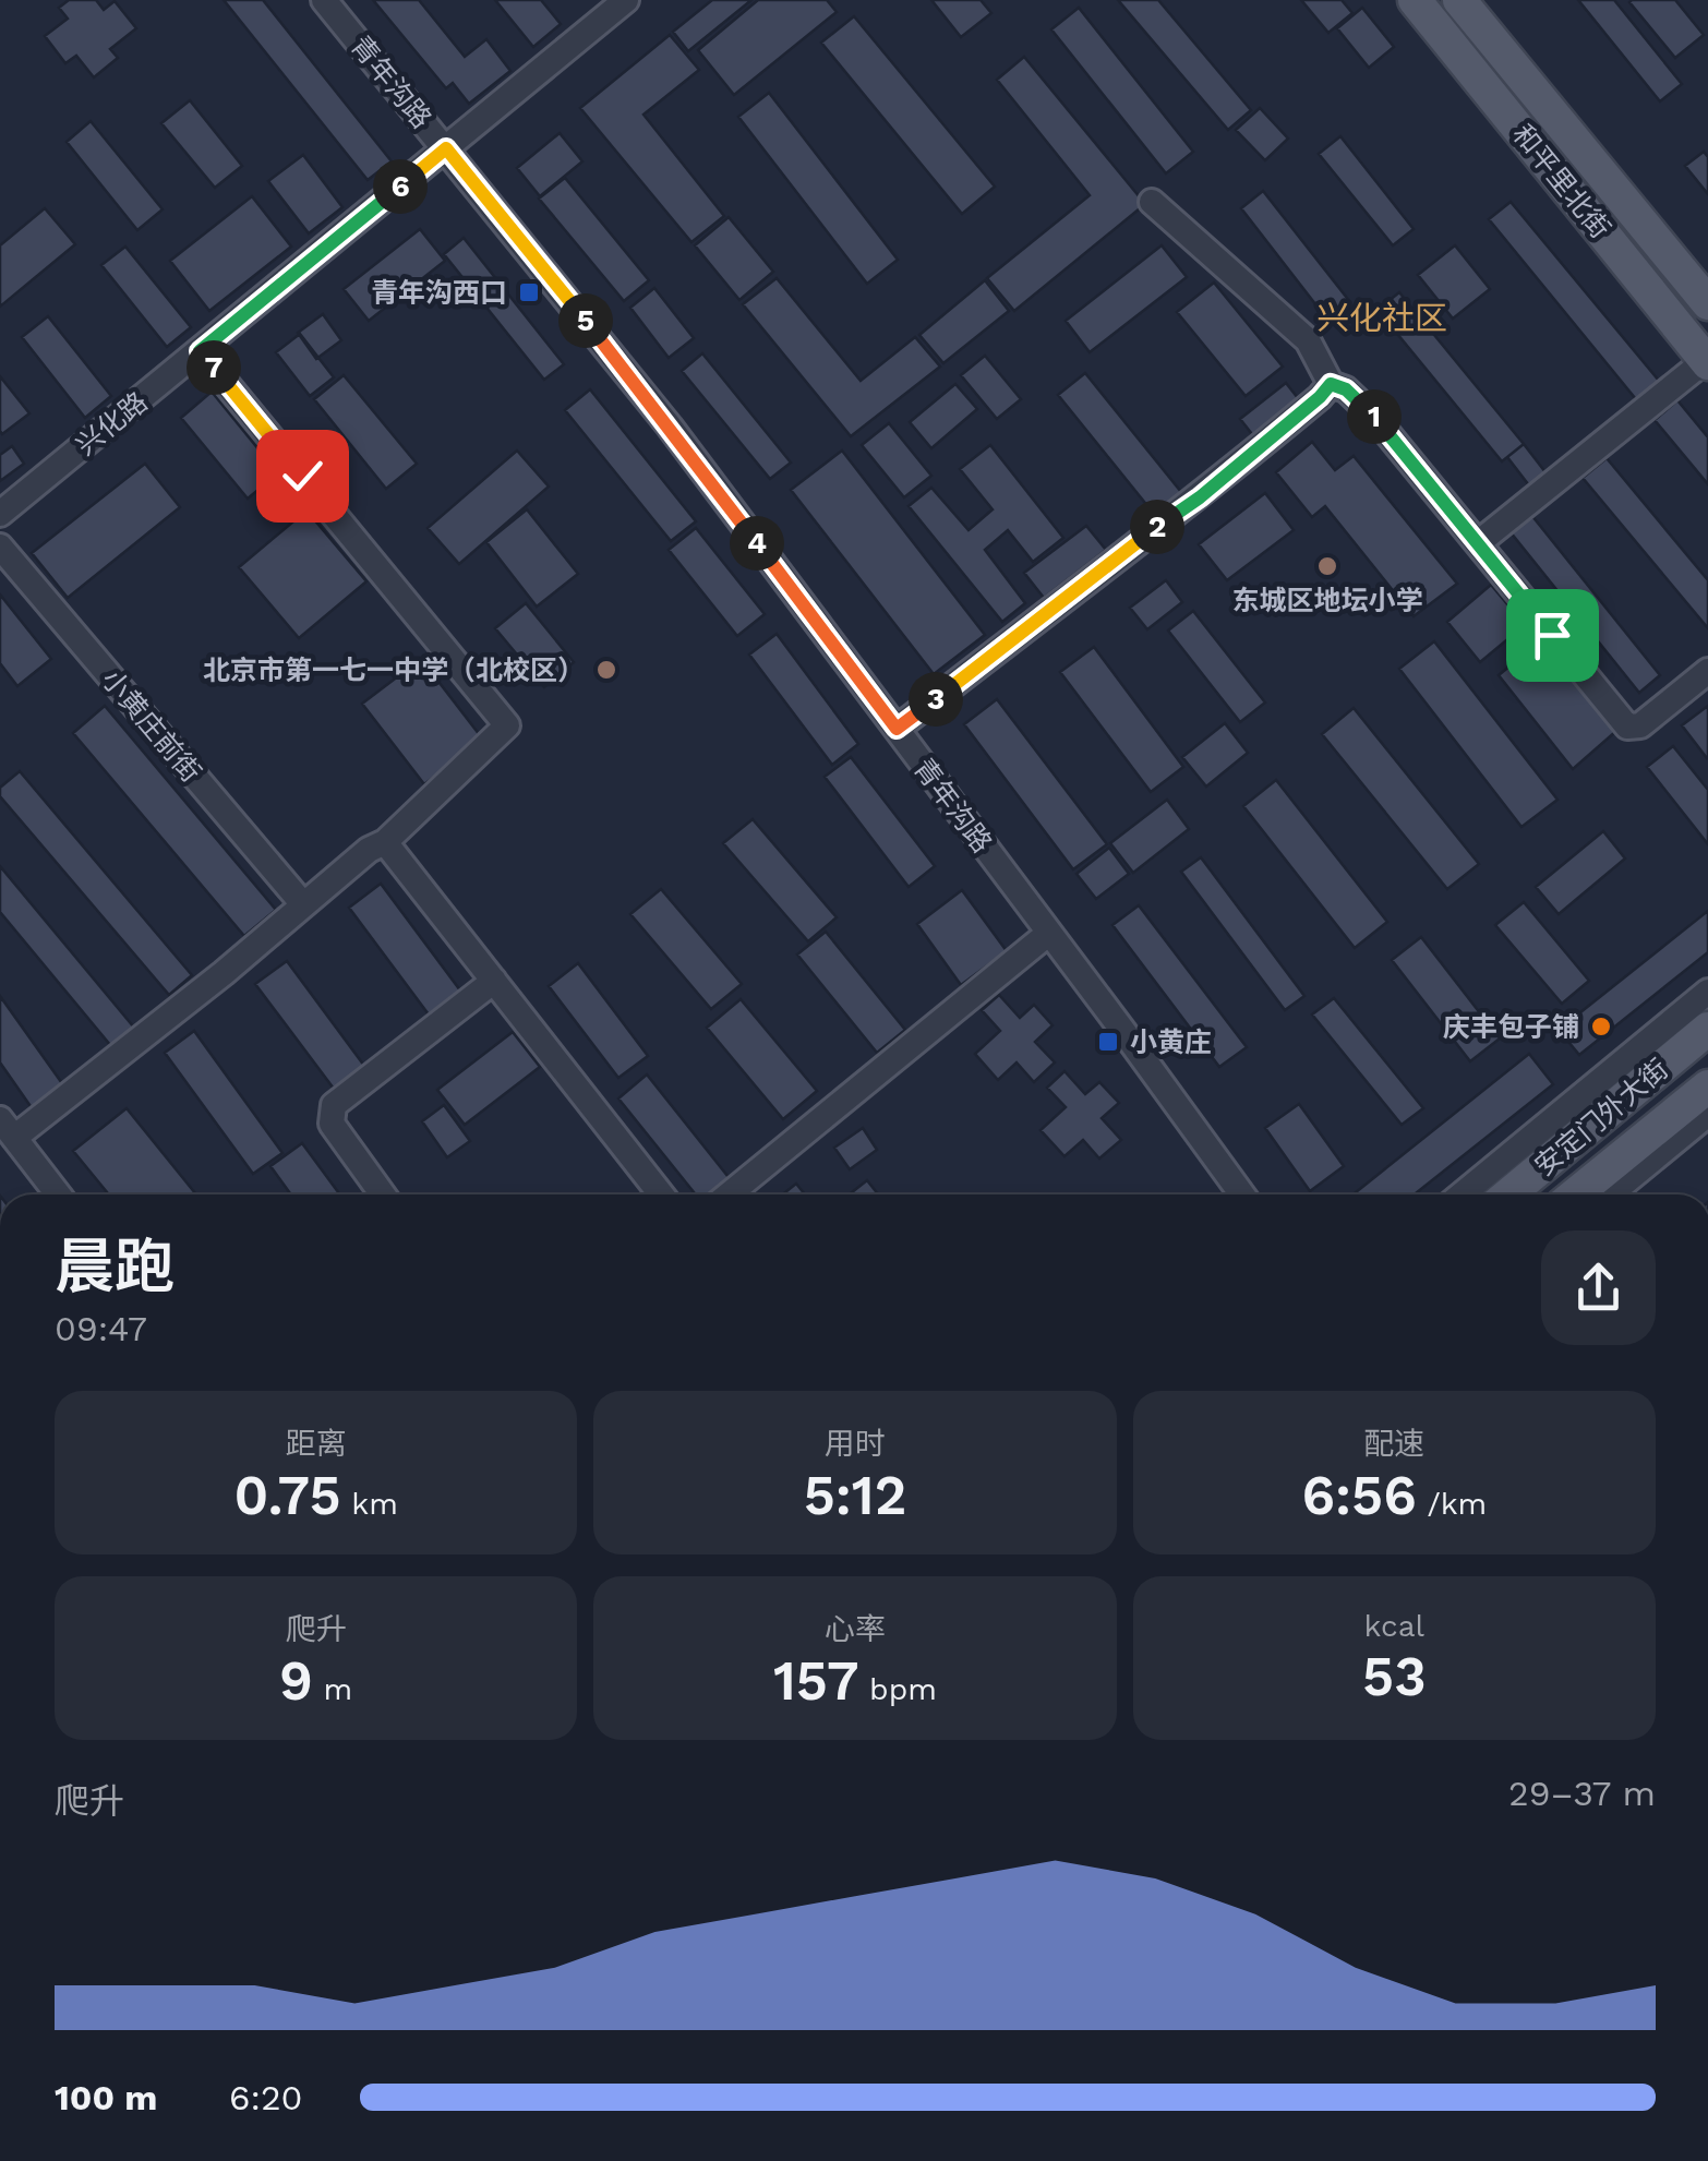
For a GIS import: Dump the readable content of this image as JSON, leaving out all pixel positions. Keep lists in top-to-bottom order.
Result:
{
  "streets": {
    "main road": ["和平里北街", "安定门外大街"],
    "street": ["青年沟路", "兴化路", "小黄庄前街"]
  },
  "crossings": [
    ["青年沟路", "兴化路"]
  ],
  "districts": ["兴化社区"],
  "places": {
    "transit": ["青年沟西口", "小黄庄"],
    "other": ["东城区地坛小学", "北京市第一七一中学（北校区）", "庆丰包子铺"]
  },
  "page": {
    "pins": [
      "6",
      "5",
      "7",
      "1",
      "2",
      "4",
      "3"
    ],
    "heading": ["晨跑", "09:47"],
    "stats": [
      ["距离", "0.75 km"],
      ["用时", "5:12"],
      ["配速", "6:56 /km"],
      ["爬升", "9 m"],
      ["心率", "157 bpm"],
      ["kcal", "53"]
    ],
    "chart": ["爬升", "29–37 m"],
    "list": [
      {
        "name": "100 m",
        "note": "6:20"
      }
    ]
  }
}
